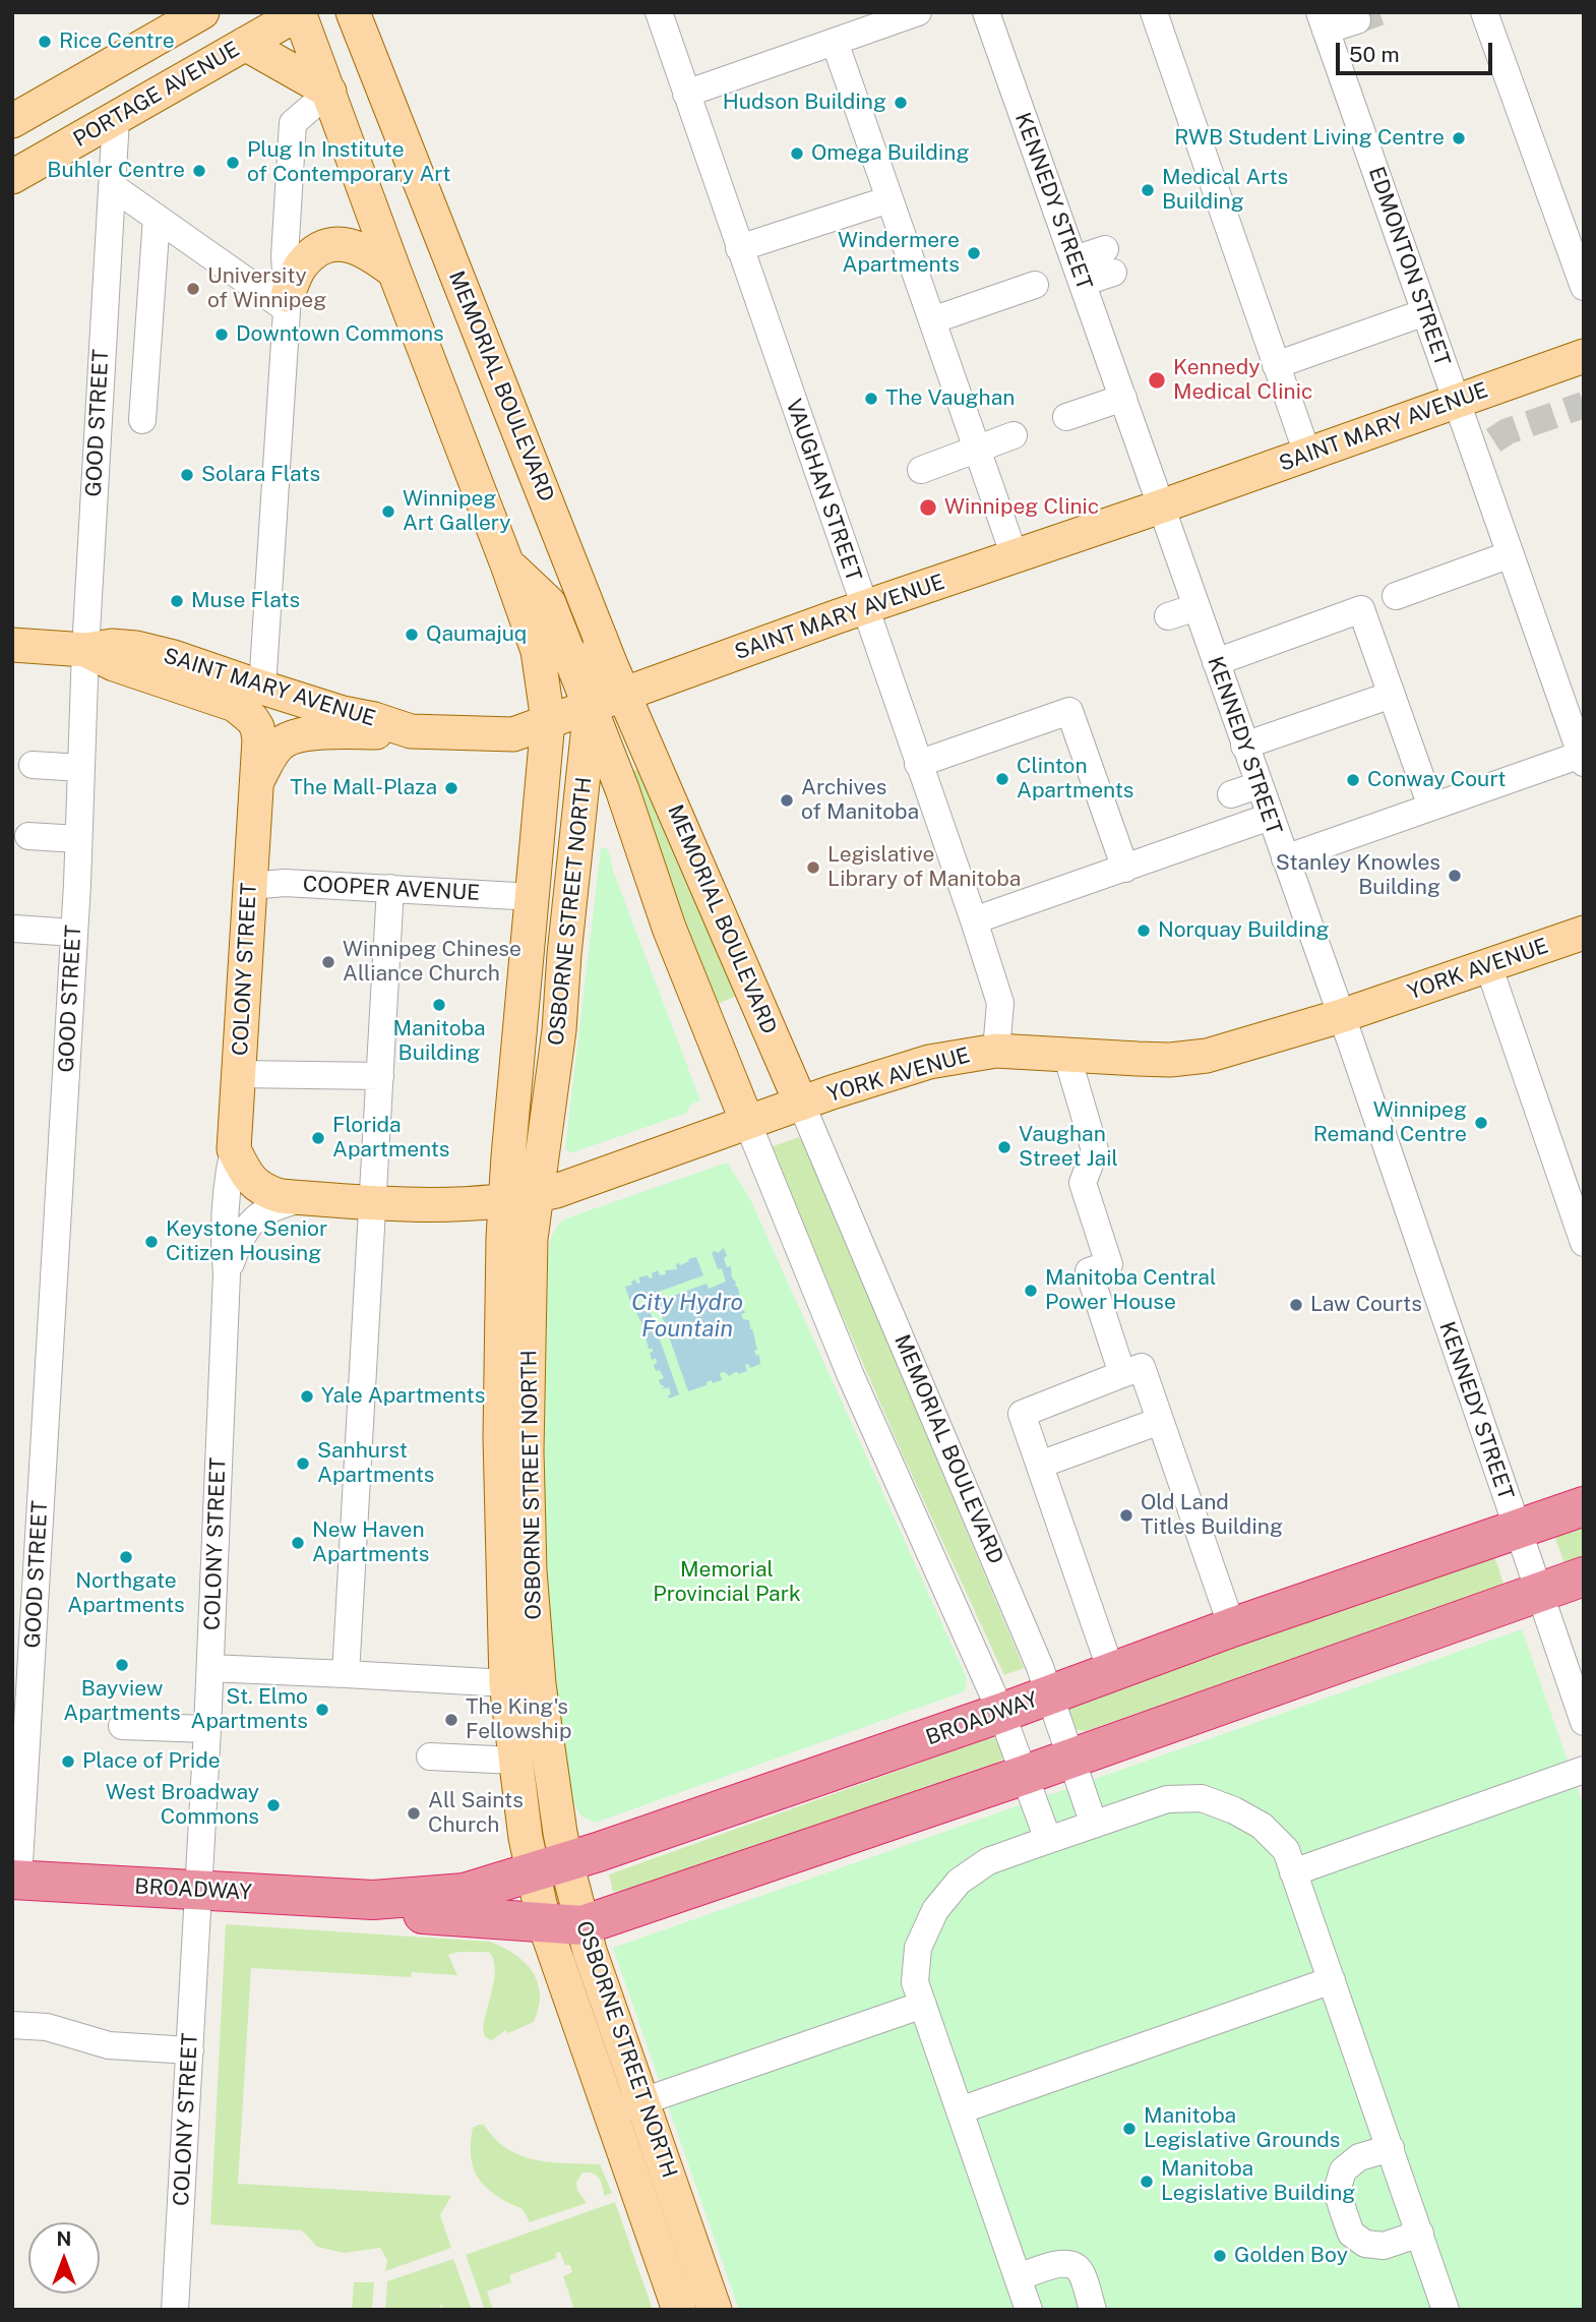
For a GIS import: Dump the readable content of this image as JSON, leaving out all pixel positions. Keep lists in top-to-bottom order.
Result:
{
  "streets": {
    "highway": ["BROADWAY"],
    "main road": [
      "PORTAGE AVENUE",
      "MEMORIAL BOULEVARD",
      "SAINT MARY AVENUE",
      "OSBORNE STREET NORTH",
      "COLONY STREET",
      "YORK AVENUE"
    ],
    "street": [
      "KENNEDY STREET",
      "EDMONTON STREET",
      "GOOD STREET",
      "VAUGHAN STREET",
      "COOPER AVENUE"
    ]
  },
  "crossings": [
    ["PORTAGE AVENUE", "MEMORIAL BOULEVARD"],
    ["PORTAGE AVENUE", "GOOD STREET"],
    ["KENNEDY STREET", "SAINT MARY AVENUE"],
    ["KENNEDY STREET", "YORK AVENUE"],
    ["KENNEDY STREET", "BROADWAY"],
    ["EDMONTON STREET", "SAINT MARY AVENUE"],
    ["MEMORIAL BOULEVARD", "SAINT MARY AVENUE"],
    ["MEMORIAL BOULEVARD", "OSBORNE STREET NORTH"],
    ["MEMORIAL BOULEVARD", "YORK AVENUE"],
    ["MEMORIAL BOULEVARD", "BROADWAY"],
    ["GOOD STREET", "SAINT MARY AVENUE"],
    ["GOOD STREET", "BROADWAY"],
    ["SAINT MARY AVENUE", "VAUGHAN STREET"],
    ["SAINT MARY AVENUE", "OSBORNE STREET NORTH"],
    ["SAINT MARY AVENUE", "COLONY STREET"],
    ["VAUGHAN STREET", "YORK AVENUE"],
    ["COOPER AVENUE", "OSBORNE STREET NORTH"],
    ["COOPER AVENUE", "COLONY STREET"],
    ["OSBORNE STREET NORTH", "YORK AVENUE"],
    ["OSBORNE STREET NORTH", "BROADWAY"],
    ["COLONY STREET", "YORK AVENUE"],
    ["COLONY STREET", "BROADWAY"]
  ],
  "water": ["City Hydro Fountain"],
  "parks": ["Memorial Provincial Park"],
  "places": [
    "Rice Centre",
    "Hudson Building",
    "RWB Student Living Centre",
    "Omega Building",
    "Plug In Institute of Contemporary Art",
    "Buhler Centre",
    "Medical Arts Building",
    "Windermere Apartments",
    "University of Winnipeg",
    "Downtown Commons",
    "Kennedy Medical Clinic",
    "The Vaughan",
    "Solara Flats",
    "Winnipeg Clinic",
    "Winnipeg Art Gallery",
    "Muse Flats",
    "Qaumajuq",
    "Clinton Apartments",
    "Conway Court",
    "The Mall-Plaza",
    "Archives of Manitoba",
    "Legislative Library of Manitoba",
    "Stanley Knowles Building",
    "Norquay Building",
    "Winnipeg Chinese Alliance Church",
    "Manitoba Building",
    "Winnipeg Remand Centre",
    "Florida Apartments",
    "Vaughan Street Jail",
    "Keystone Senior Citizen Housing",
    "Manitoba Central Power House",
    "Law Courts",
    "Yale Apartments",
    "Sanhurst Apartments",
    "Old Land Titles Building",
    "New Haven Apartments",
    "Northgate Apartments",
    "Bayview Apartments",
    "St. Elmo Apartments",
    "The King's Fellowship",
    "Place of Pride",
    "West Broadway Commons",
    "All Saints Church",
    "Manitoba Legislative Grounds",
    "Manitoba Legislative Building",
    "Golden Boy"
  ],
  "scale_bar": "50 m",
  "north": "top"
}
